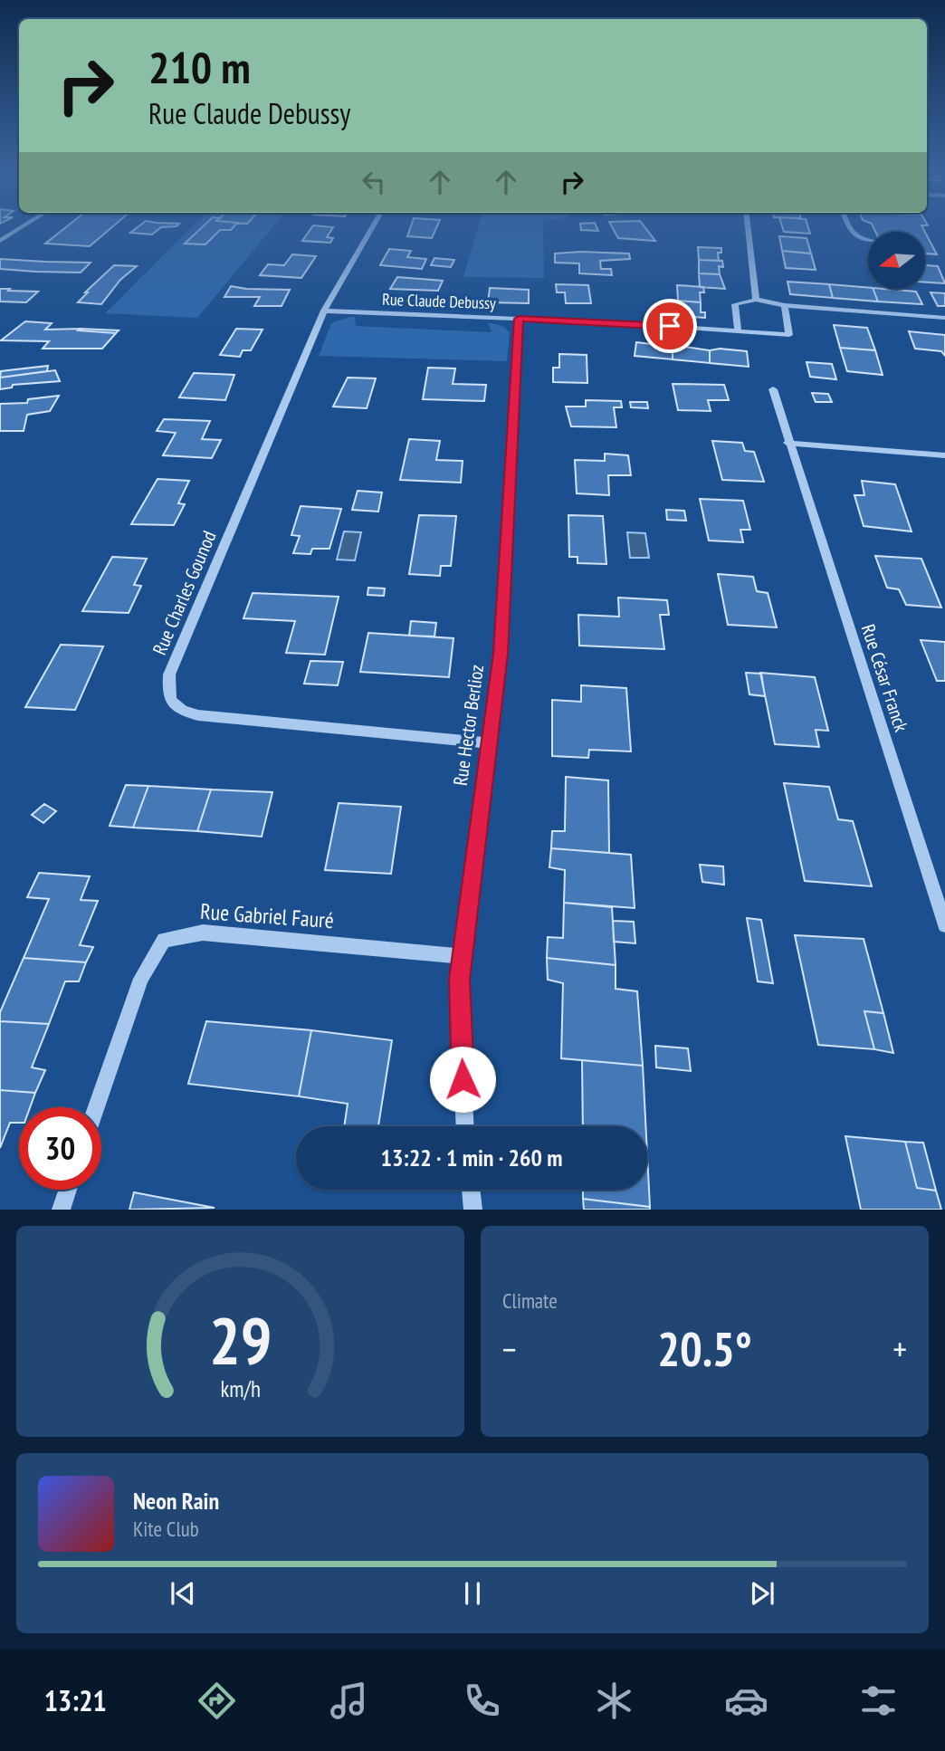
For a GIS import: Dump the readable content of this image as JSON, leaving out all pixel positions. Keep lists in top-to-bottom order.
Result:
{
  "streets": {
    "street": [
      "Rue Claude Debussy",
      "Rue Charles Gounod",
      "Rue César Franck",
      "Rue Hector Berlioz",
      "Rue Gabriel Fauré"
    ]
  },
  "crossings": [
    ["Rue Claude Debussy", "Rue Charles Gounod"],
    ["Rue Claude Debussy", "Rue Hector Berlioz"],
    ["Rue Charles Gounod", "Rue Hector Berlioz"],
    ["Rue Hector Berlioz", "Rue Gabriel Fauré"]
  ],
  "north": "left",
  "page": {
    "turn": ["210 m", "Rue Claude Debussy"],
    "limit": "30",
    "trip": "13:22 · 1 min · 260 m",
    "tile": "Climate",
    "heat": ["−", "20.5°", "+"],
    "song": ["Neon Rain", "Kite Club"],
    "tabs": "13:21",
    "gauge": ["29", "km/h"]
  }
}
